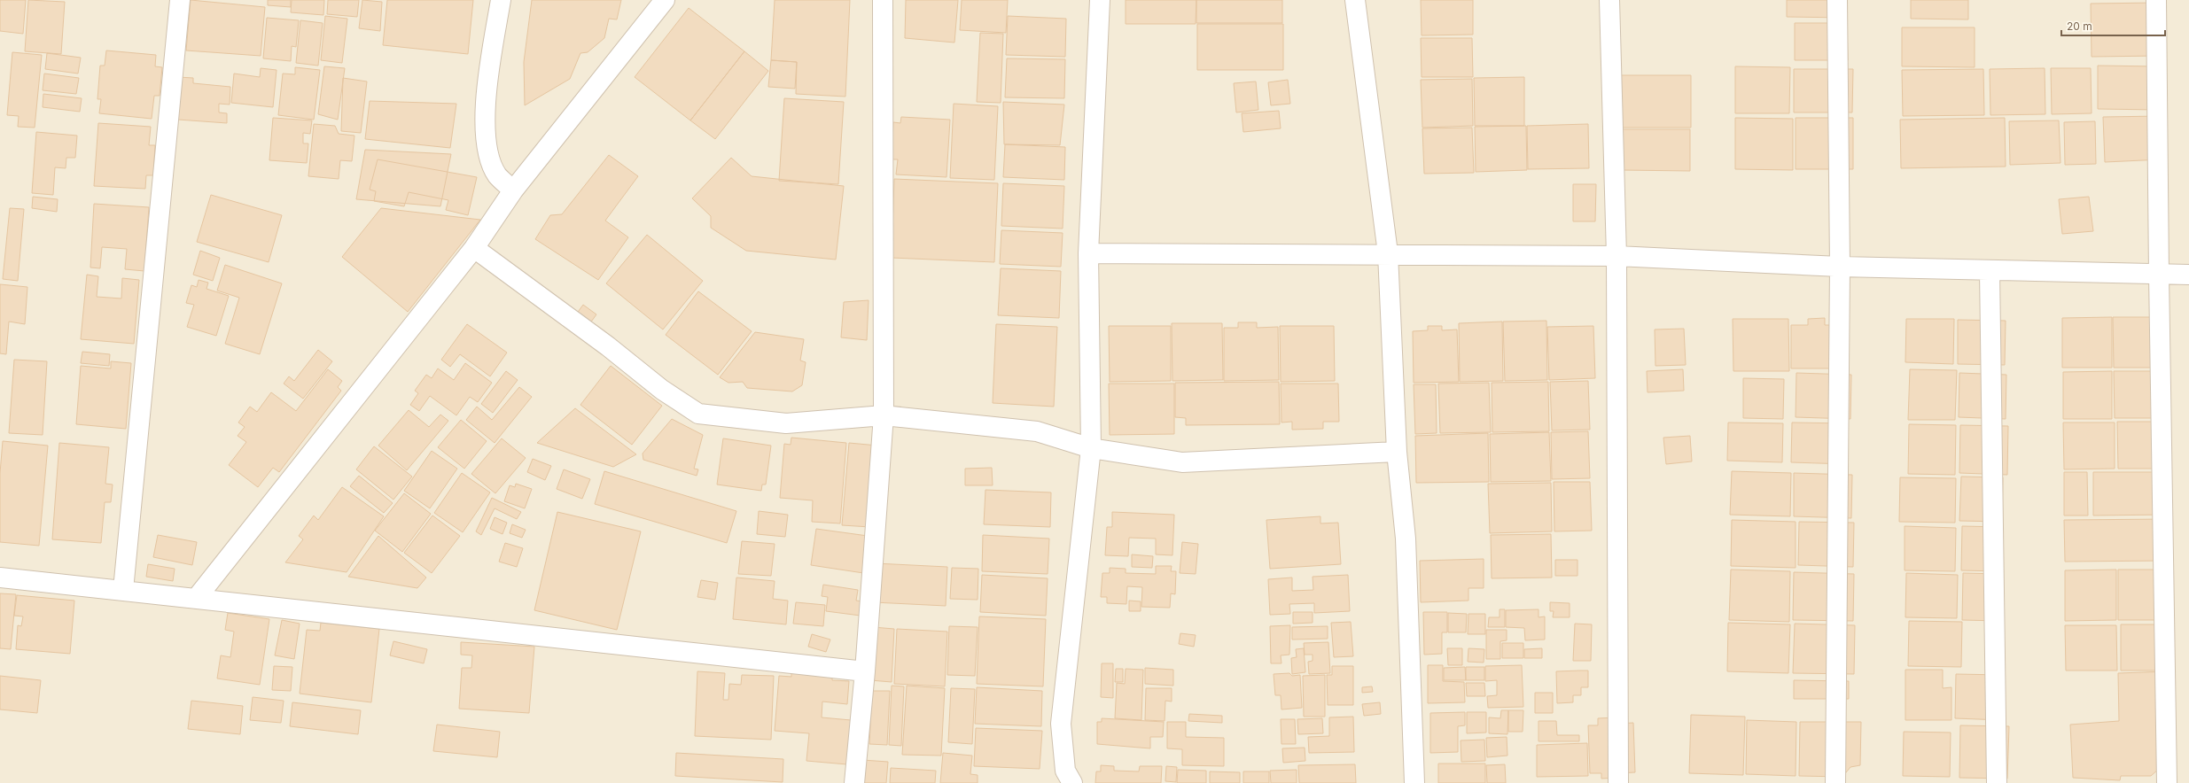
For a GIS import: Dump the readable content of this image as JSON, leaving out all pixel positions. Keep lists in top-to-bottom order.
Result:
{
  "scale_bar": "20 m"
}
